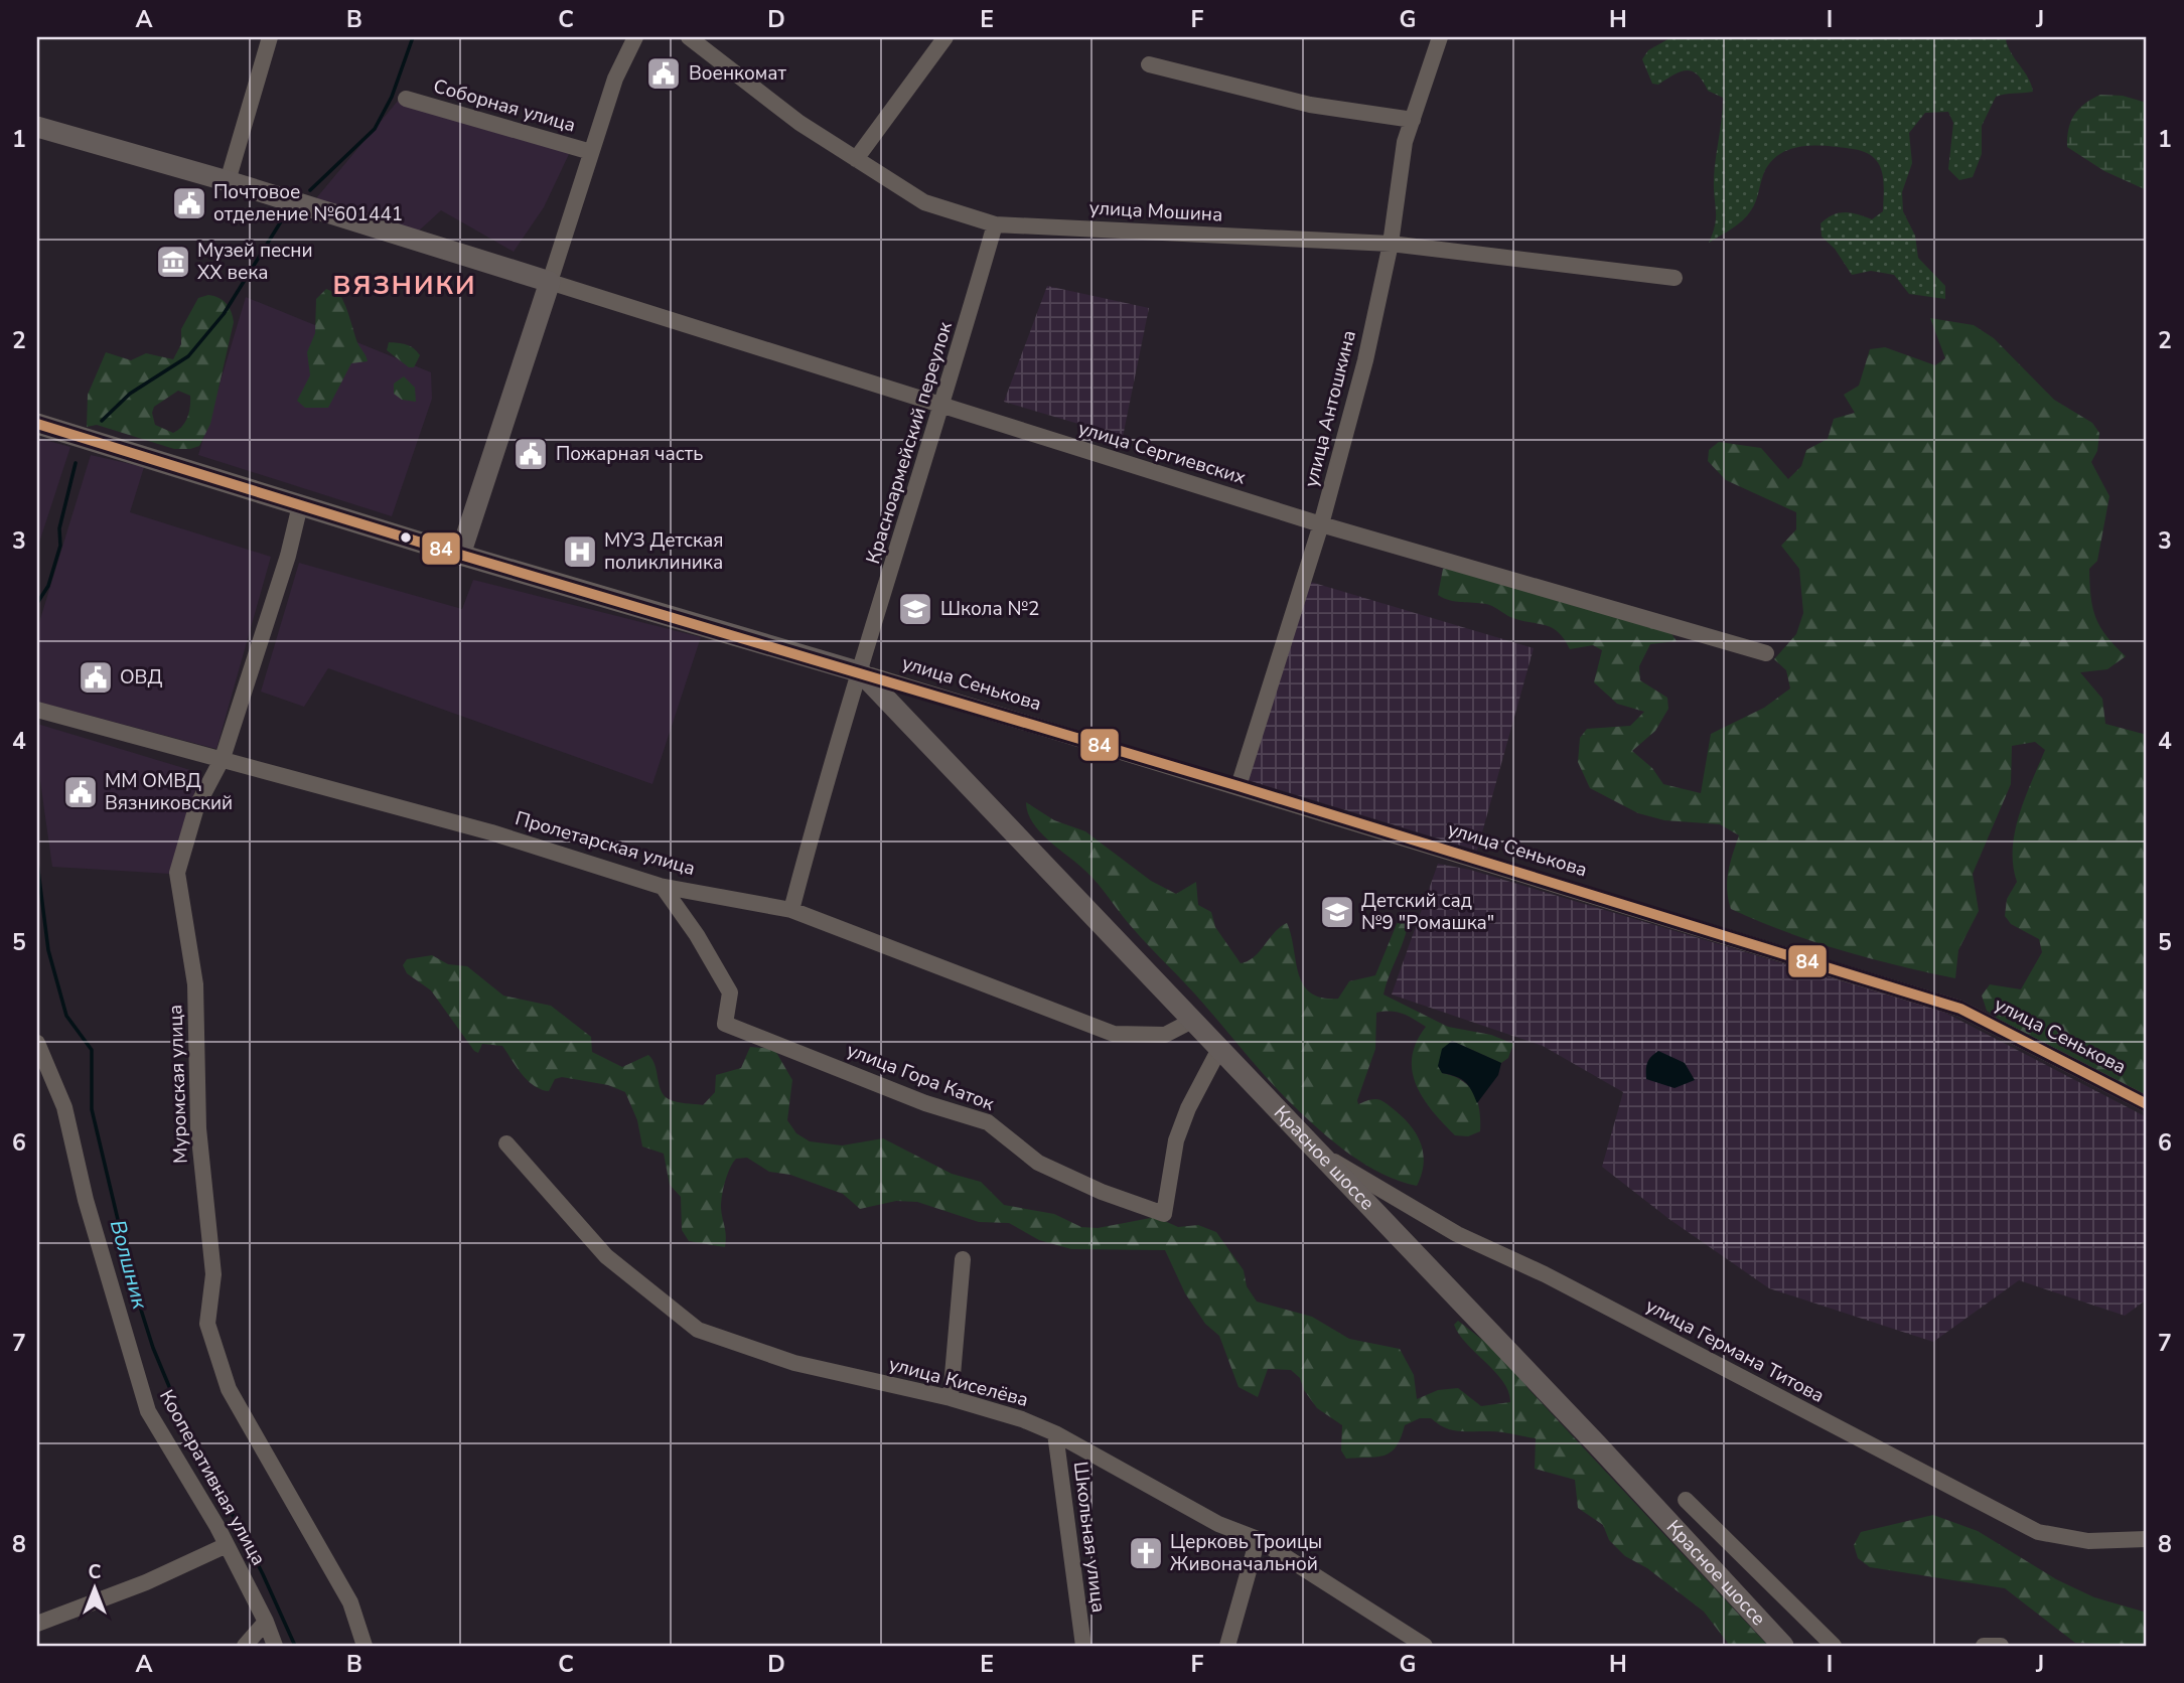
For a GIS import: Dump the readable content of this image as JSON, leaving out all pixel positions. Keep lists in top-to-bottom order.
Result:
{
  "streets": {
    "main road": ["Красное шоссе"],
    "street": [
      "Соборная улица",
      "улица Мошина",
      "улица Антошкина",
      "Красноармейский переулок",
      "улица Сергиевских",
      "улица Сенькова",
      "Пролетарская улица",
      "улица Гора Каток",
      "Муромская улица",
      "улица Германа Титова",
      "улица Киселёва",
      "Кооперативная улица",
      "Школьная улица"
    ]
  },
  "crossings": [
    ["улица Мошина", "улица Антошкина"],
    ["улица Мошина", "Красноармейский переулок"],
    ["улица Антошкина", "улица Сергиевских"],
    ["улица Антошкина", "улица Сенькова"],
    ["Красноармейский переулок", "улица Сергиевских"],
    ["Красноармейский переулок", "улица Сенькова"],
    ["Красноармейский переулок", "Пролетарская улица"],
    ["Красноармейский переулок", "Красное шоссе"],
    ["улица Сенькова", "Красное шоссе"],
    ["Пролетарская улица", "улица Гора Каток"],
    ["Пролетарская улица", "Муромская улица"],
    ["Пролетарская улица", "Красное шоссе"],
    ["улица Гора Каток", "Красное шоссе"],
    ["Красное шоссе", "улица Германа Титова"],
    ["улица Киселёва", "Школьная улица"]
  ],
  "districts": ["ВЯЗНИКИ"],
  "water": ["Волшник"],
  "places": {
    "public building": [
      "Военкомат",
      "Почтовое отделение №601441",
      "Пожарная часть",
      "ОВД",
      "ММ ОМВД Вязниковский"
    ],
    "museum": ["Музей песни XX века"],
    "hospital": ["МУЗ Детская поликлиника"],
    "school or university": ["Школа №2", "Детский сад №9 \"Ромашка\""],
    "church": ["Церковь Троицы Живоначальной"]
  },
  "lines": ["transit line 84"],
  "north": "top",
  "grid": {
    "columns": [
      "A",
      "B",
      "C",
      "D",
      "E",
      "F",
      "G",
      "H",
      "I",
      "J"
    ],
    "rows": [
      "1",
      "2",
      "3",
      "4",
      "5",
      "6",
      "7",
      "8"
    ]
  }
}
